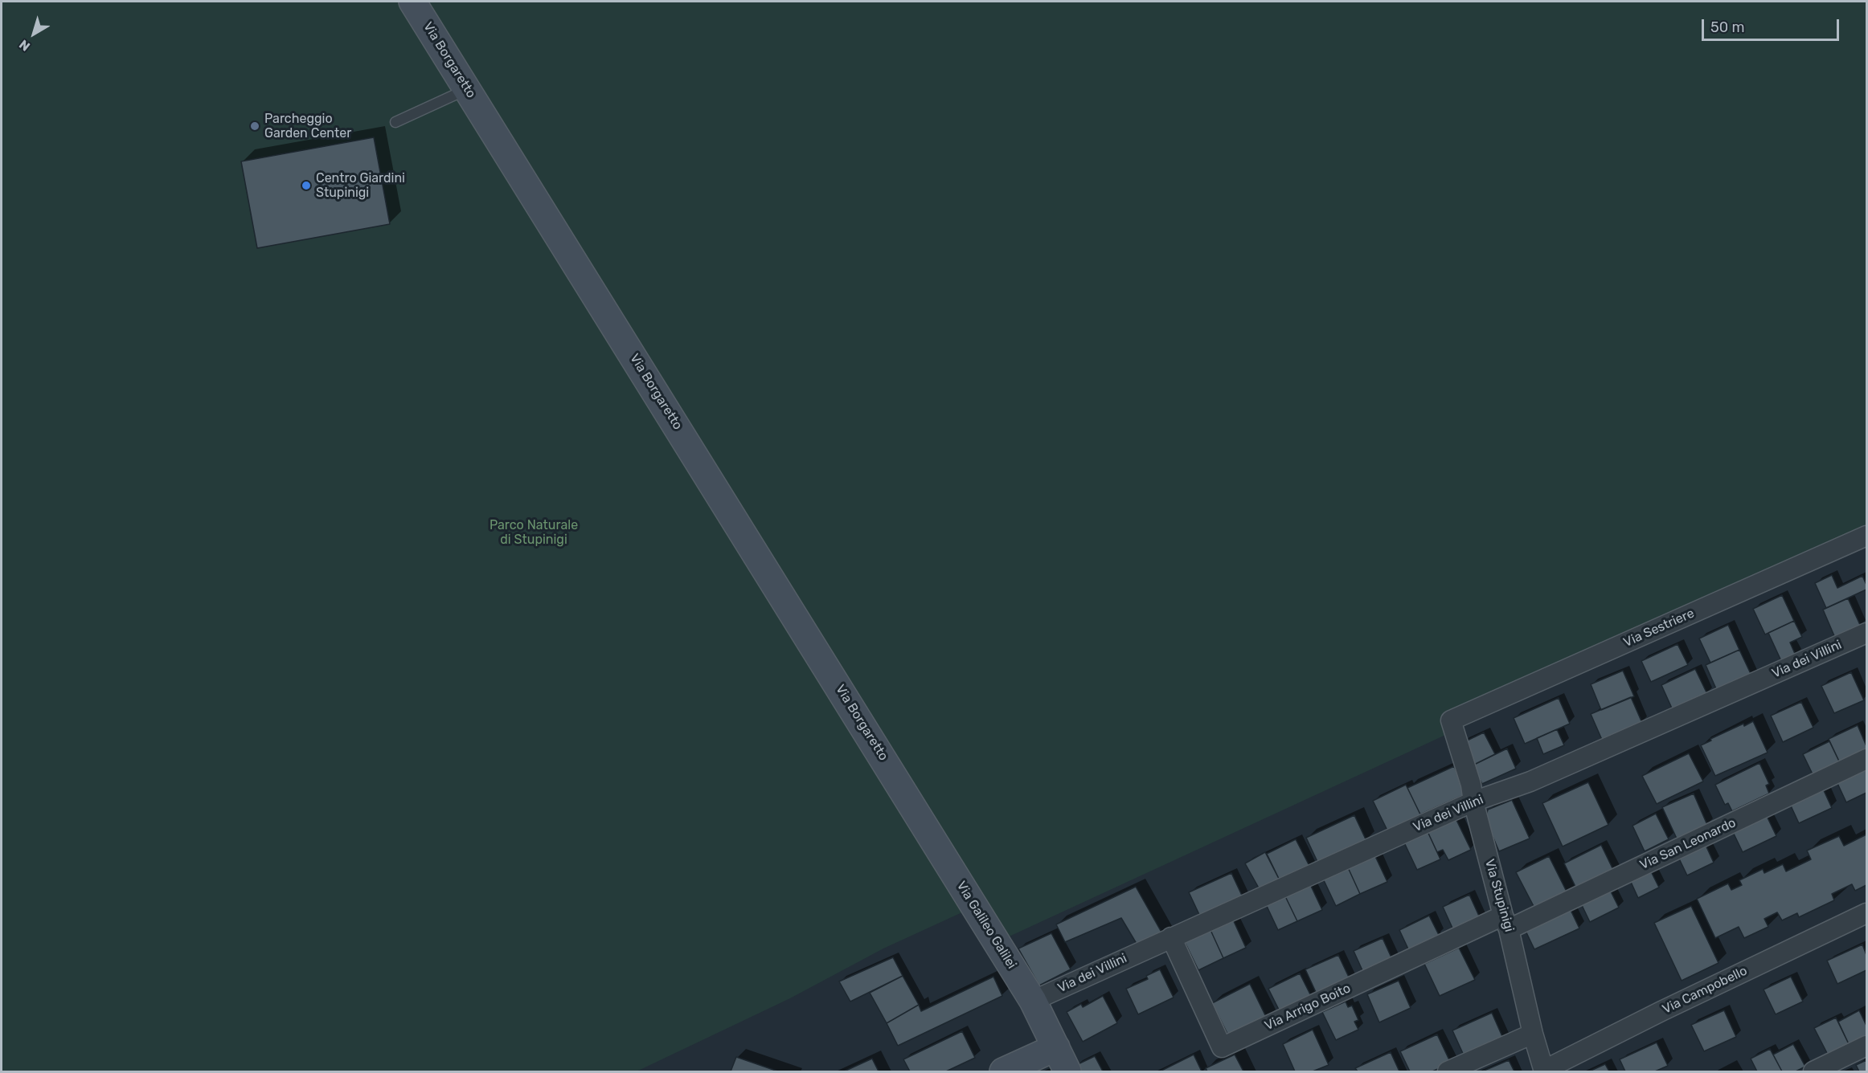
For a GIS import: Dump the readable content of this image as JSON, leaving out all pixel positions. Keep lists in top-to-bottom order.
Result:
{
  "streets": {
    "street": [
      "Via Borgaretto",
      "Via Sestriere",
      "Via dei Villini",
      "Via San Leonardo",
      "Via Stupinigi",
      "Via Galileo Galilei",
      "Via Campobello",
      "Via Arrigo Boito"
    ]
  },
  "crossings": [
    ["Via Borgaretto", "Via Galileo Galilei"],
    ["Via Sestriere", "Via Stupinigi"],
    ["Via dei Villini", "Via Stupinigi"],
    ["Via dei Villini", "Via Galileo Galilei"],
    ["Via dei Villini", "Via Arrigo Boito"],
    ["Via San Leonardo", "Via Stupinigi"],
    ["Via San Leonardo", "Via Arrigo Boito"],
    ["Via Stupinigi", "Via Campobello"],
    ["Via Stupinigi", "Via Arrigo Boito"]
  ],
  "parks": ["Parco Naturale di Stupinigi"],
  "places": ["Parcheggio Garden Center", "Centro Giardini Stupinigi"],
  "scale_bar": "50 m",
  "north": "bottom left"
}
